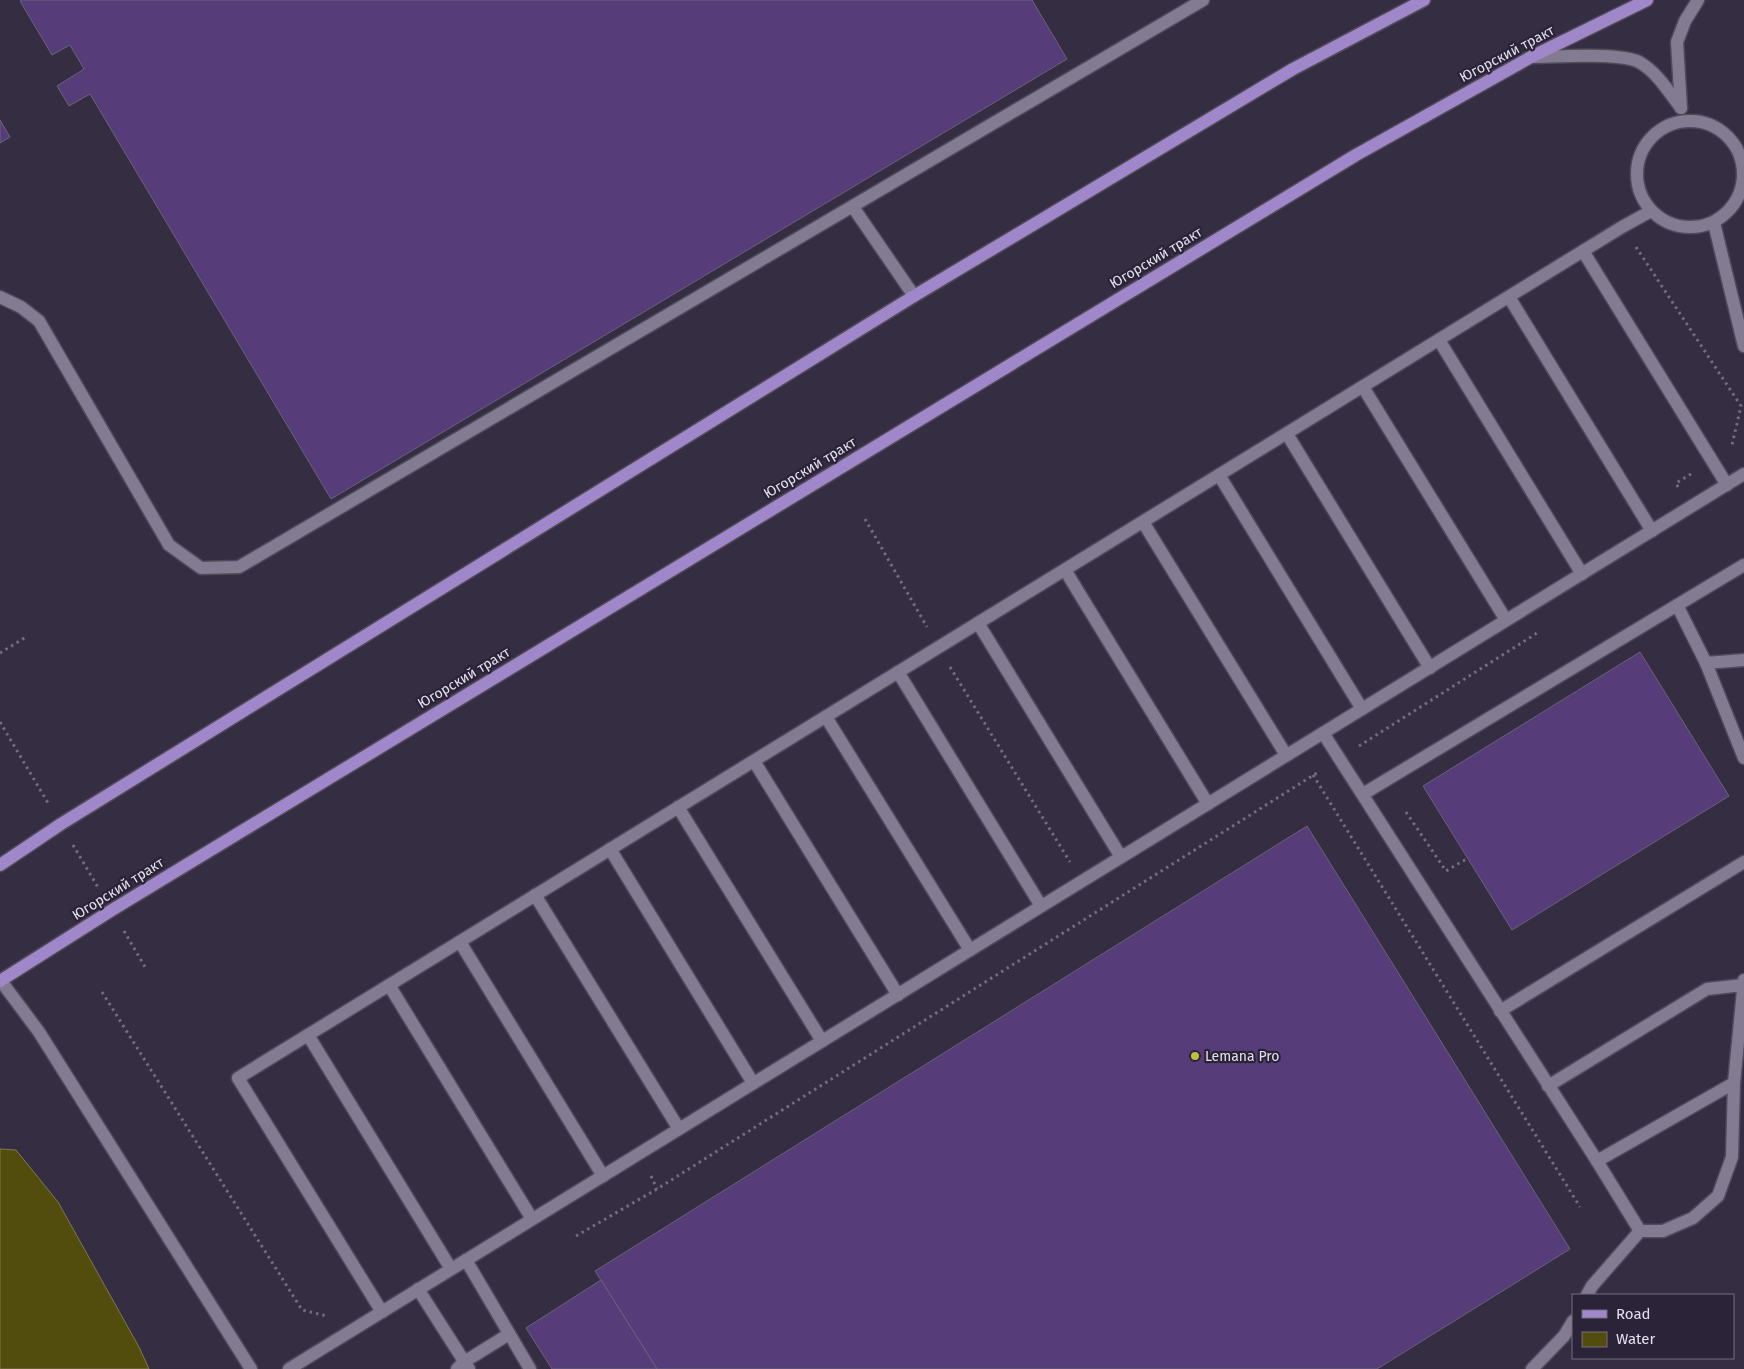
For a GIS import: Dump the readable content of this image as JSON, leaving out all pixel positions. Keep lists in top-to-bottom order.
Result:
{
  "streets": {
    "main road": ["Югорский тракт"]
  },
  "places": ["Lemana Pro"],
  "legend": ["Road", "Water"]
}
